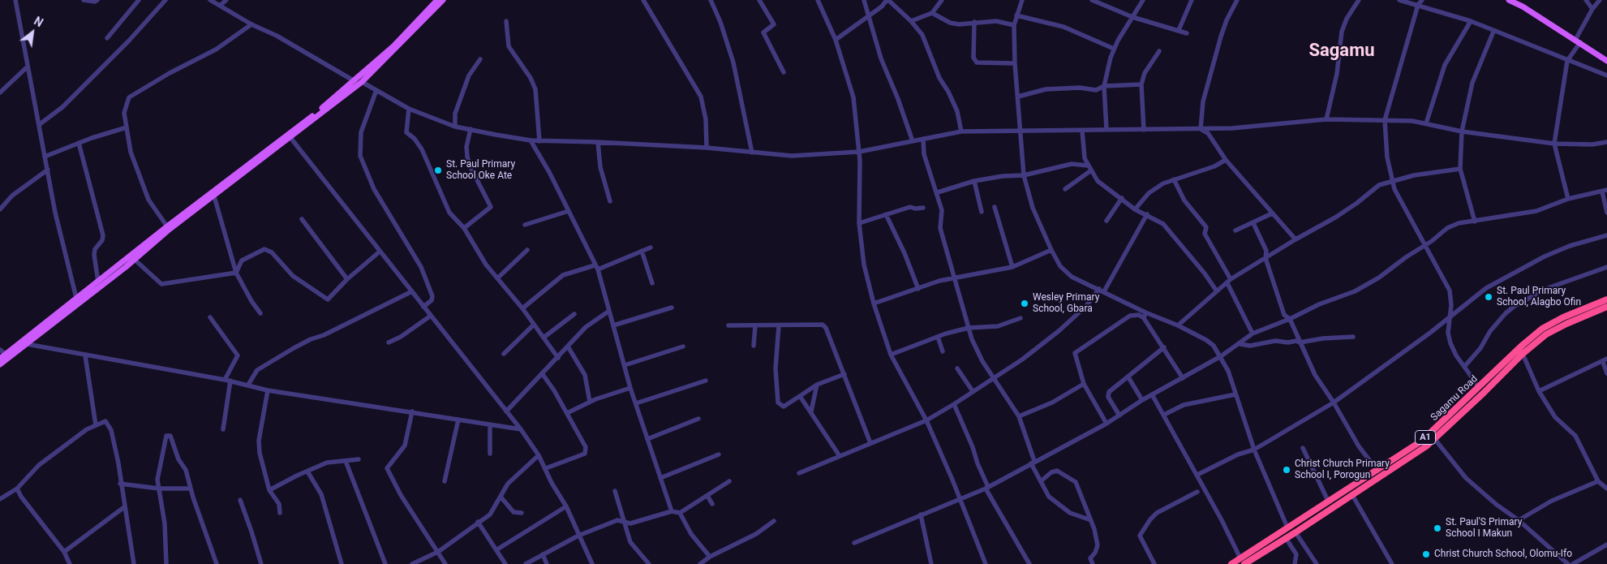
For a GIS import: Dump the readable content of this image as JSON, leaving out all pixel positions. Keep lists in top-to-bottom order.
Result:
{
  "streets": {
    "highway": ["Sagamu Road", "A1"]
  },
  "districts": ["Sagamu"],
  "places": [
    "St. Paul Primary School Oke Ate",
    "St. Paul Primary School, Alagbo Ofin",
    "Wesley Primary School, Gbara",
    "Christ Church Primary School I, Porogun",
    "St. Paul'S Primary School I Makun",
    "Christ Church School, Olomu-Ifo"
  ],
  "north": "top right"
}
